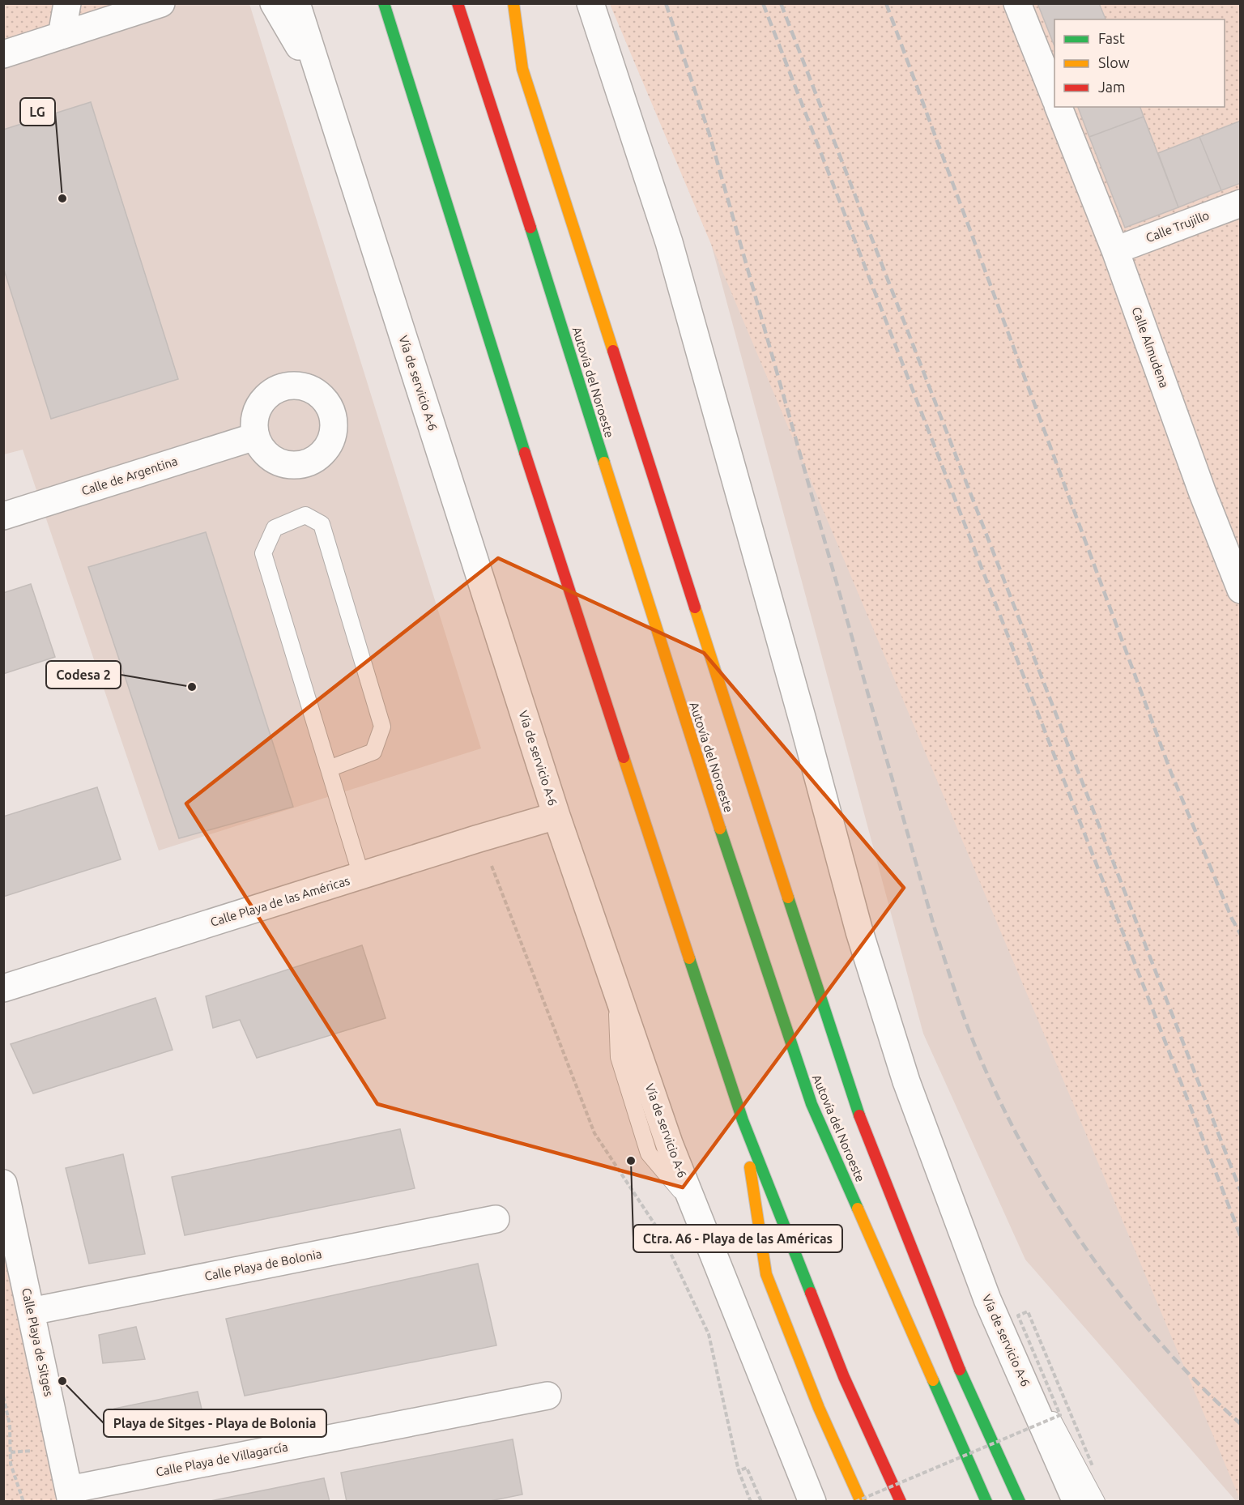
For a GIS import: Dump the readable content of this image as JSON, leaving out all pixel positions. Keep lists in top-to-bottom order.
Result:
{
  "streets": {
    "highway": ["Autovía del Noroeste"],
    "street": [
      "Calle Trujillo",
      "Calle Almudena",
      "Vía de servicio A-6",
      "Calle de Argentina",
      "Calle Playa de las Américas",
      "Calle Playa de Bolonia",
      "Calle Playa de Sitges",
      "Calle Playa de Villagarcía"
    ]
  },
  "crossings": [
    ["Calle Trujillo", "Calle Almudena"],
    ["Vía de servicio A-6", "Calle Playa de las Américas"],
    ["Calle Playa de Bolonia", "Calle Playa de Sitges"],
    ["Calle Playa de Sitges", "Calle Playa de Villagarcía"]
  ],
  "places": [
    "LG",
    "Codesa 2",
    "Ctra. A6 - Playa de las Américas",
    "Playa de Sitges - Playa de Bolonia"
  ],
  "legend": ["Fast", "Slow", "Jam"]
}
